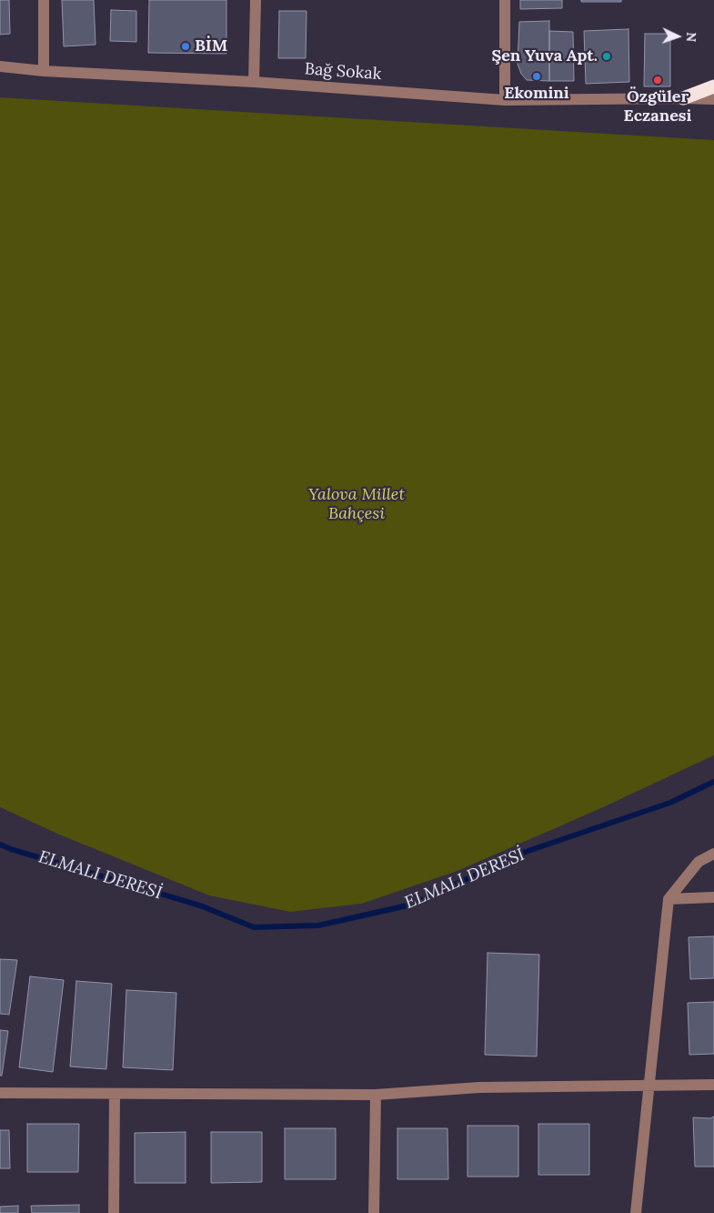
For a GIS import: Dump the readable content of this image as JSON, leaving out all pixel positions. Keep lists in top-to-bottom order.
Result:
{
  "streets": {
    "street": ["Bağ Sokak"]
  },
  "water": ["ELMALI DERESİ"],
  "parks": ["Yalova Millet Bahçesi"],
  "places": [
    "BİM",
    "Şen Yuva Apt.",
    "Ekomini",
    "Özgüler Eczanesi"
  ],
  "north": "right"
}
